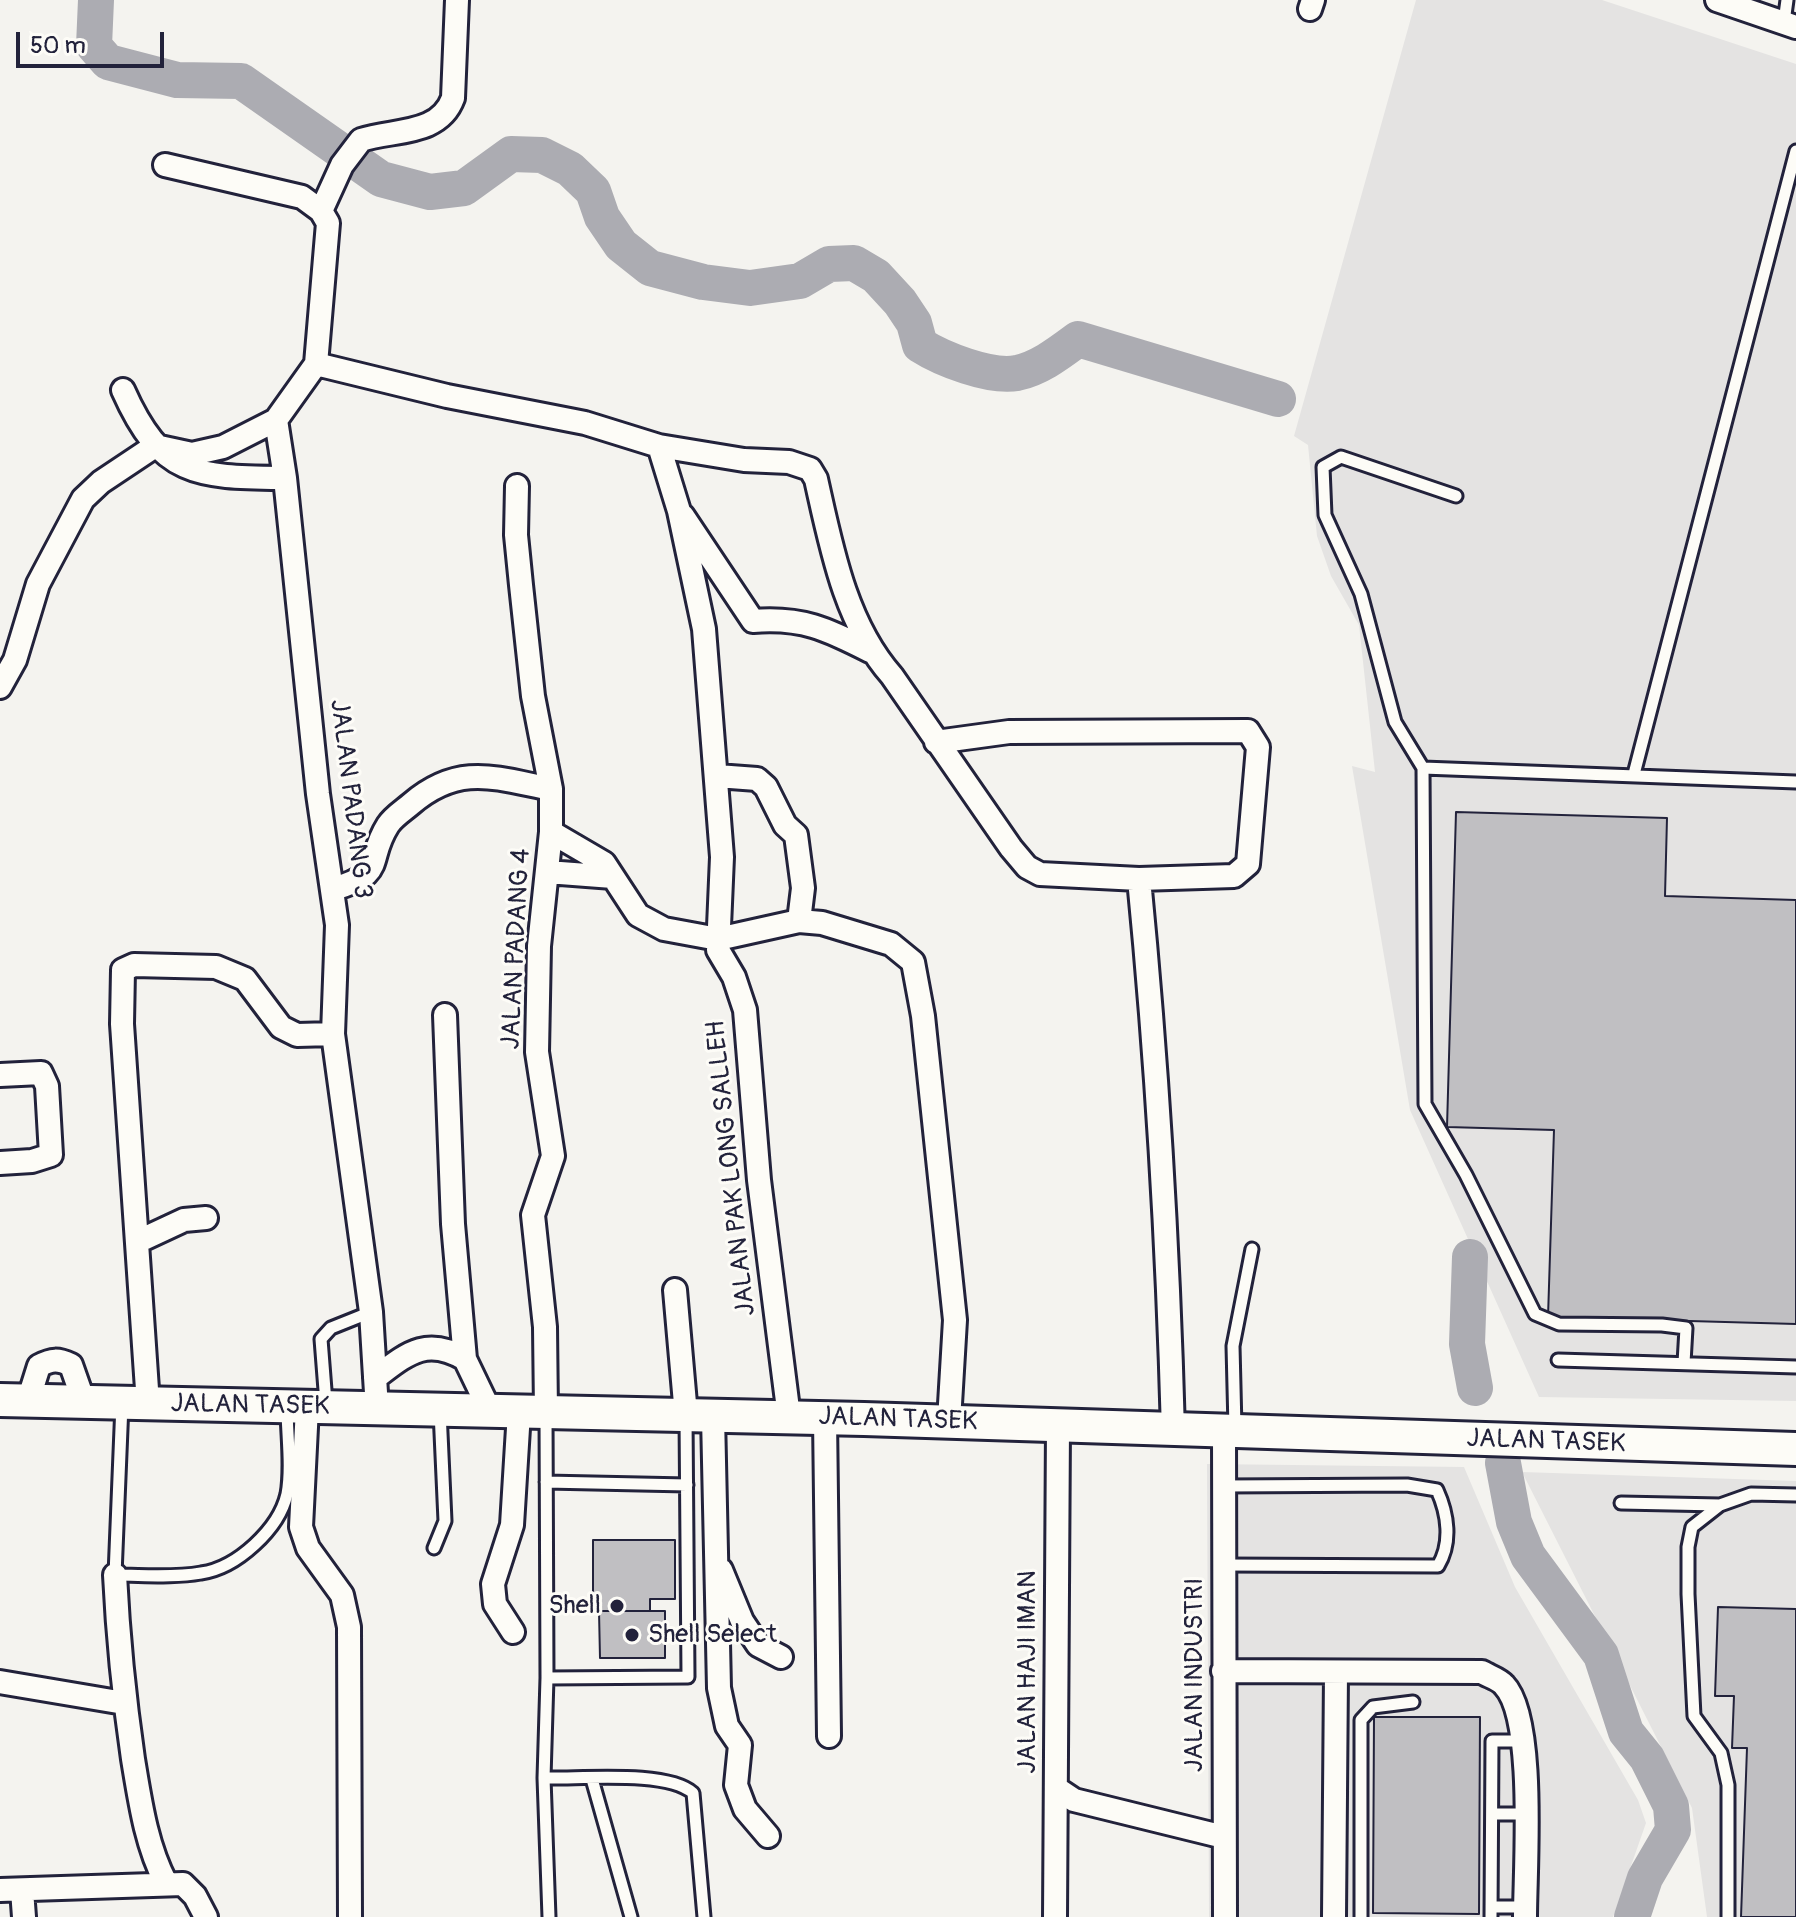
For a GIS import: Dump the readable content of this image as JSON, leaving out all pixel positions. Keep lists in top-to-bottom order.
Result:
{
  "streets": {
    "main road": ["JALAN TASEK"],
    "street": [
      "JALAN PADANG 3",
      "JALAN PADANG 4",
      "JALAN PAK LONG SALLEH",
      "JALAN HAJI IMAN",
      "JALAN INDUSTRI"
    ]
  },
  "crossings": [
    ["JALAN PADANG 3", "JALAN TASEK"],
    ["JALAN PADANG 4", "JALAN TASEK"],
    ["JALAN PAK LONG SALLEH", "JALAN TASEK"],
    ["JALAN TASEK", "JALAN HAJI IMAN"],
    ["JALAN TASEK", "JALAN INDUSTRI"]
  ],
  "places": ["Shell", "Shell Select"],
  "scale_bar": "50 m"
}
